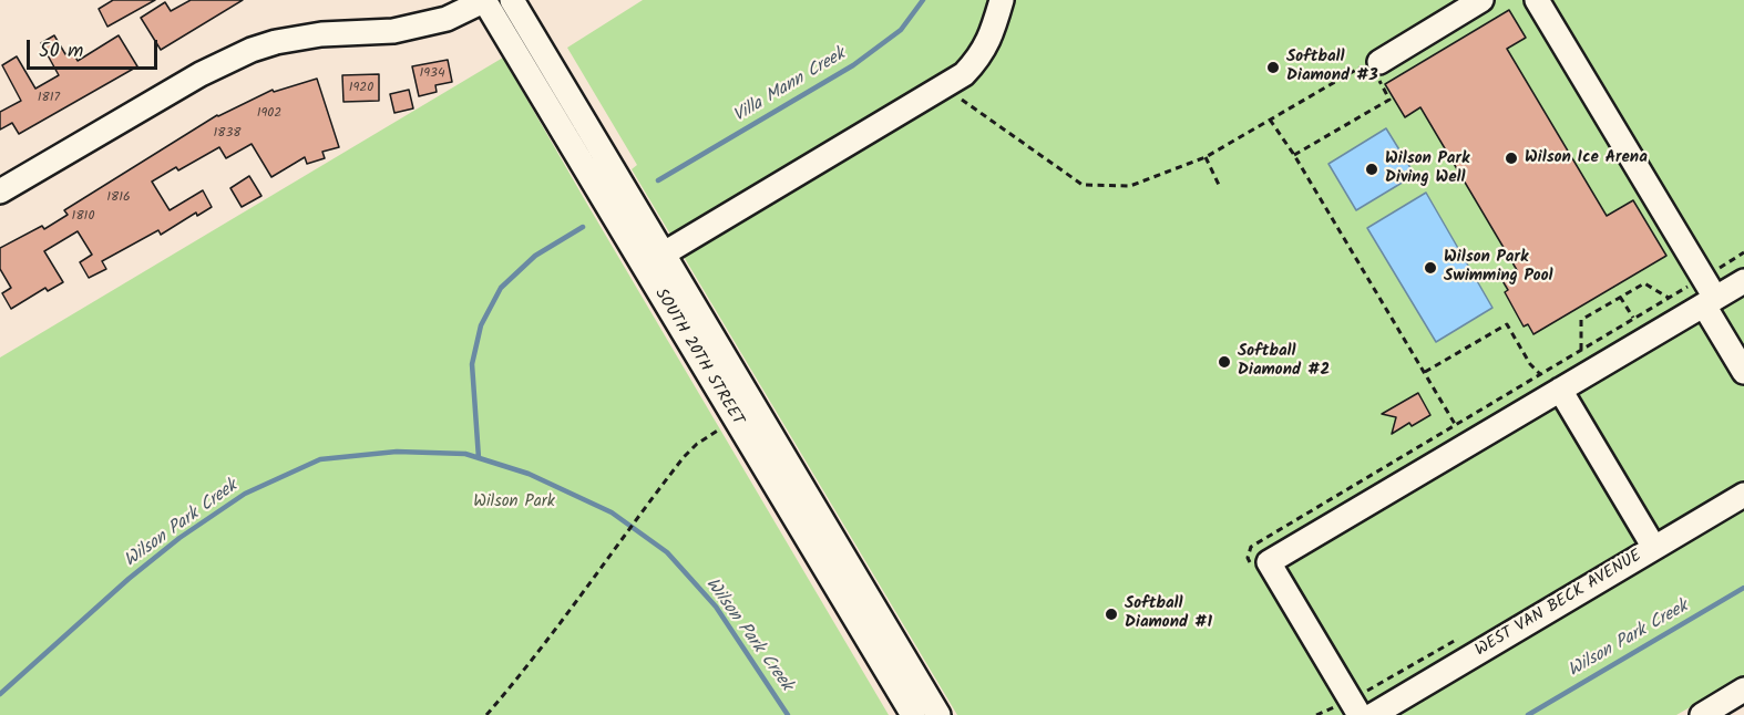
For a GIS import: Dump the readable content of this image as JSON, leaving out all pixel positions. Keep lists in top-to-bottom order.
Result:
{
  "streets": {
    "street": ["SOUTH 20TH STREET", "WEST VAN BECK AVENUE"]
  },
  "water": ["Villa Mann Creek", "Wilson Park Creek"],
  "parks": ["Wilson Park"],
  "places": [
    "Softball Diamond #3",
    "Wilson Ice Arena",
    "Wilson Park Diving Well",
    "Wilson Park Swimming Pool",
    "Softball Diamond #2",
    "Softball Diamond #1"
  ],
  "house_numbers": [
    "1934",
    "1920",
    "1817",
    "1902",
    "1838",
    "1816",
    "1810"
  ],
  "scale_bar": "50 m"
}
